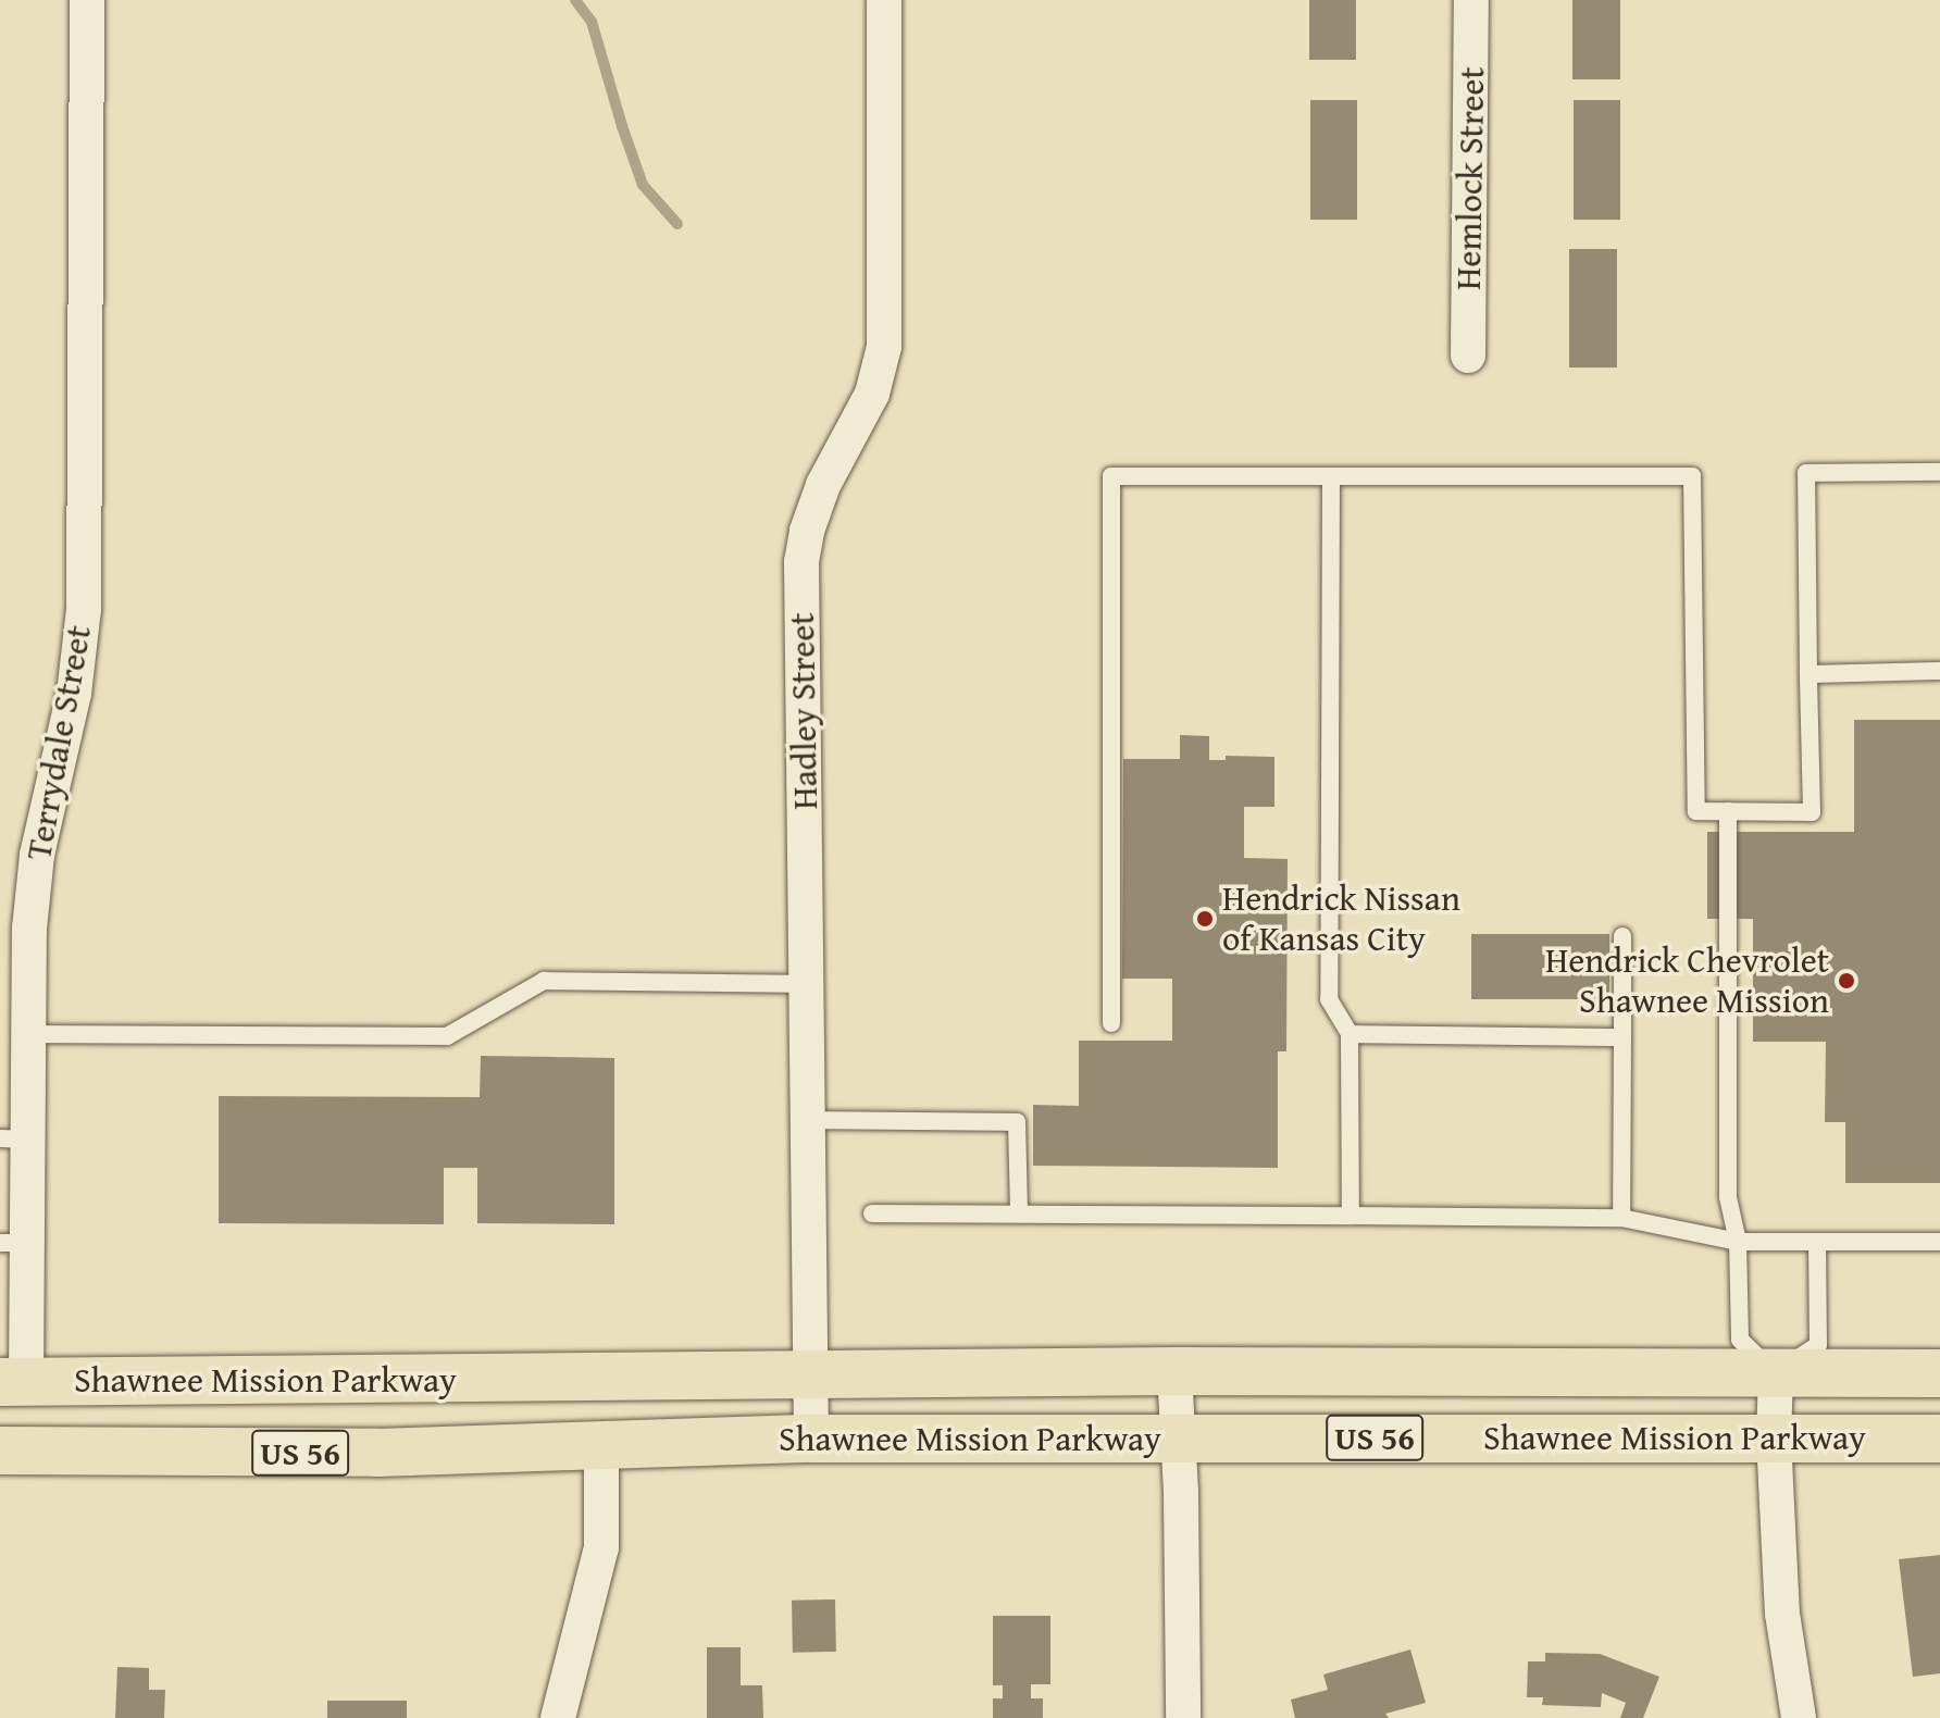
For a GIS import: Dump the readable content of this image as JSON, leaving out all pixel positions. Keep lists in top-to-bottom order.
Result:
{
  "streets": {
    "highway": ["Shawnee Mission Parkway", "US 56"],
    "street": ["Hemlock Street", "Hadley Street", "Terrydale Street"]
  },
  "crossings": [
    ["Hadley Street", "Shawnee Mission Parkway"],
    ["Terrydale Street", "Shawnee Mission Parkway"]
  ],
  "places": ["Hendrick Nissan of Kansas City", "Hendrick Chevrolet Shawnee Mission"]
}
